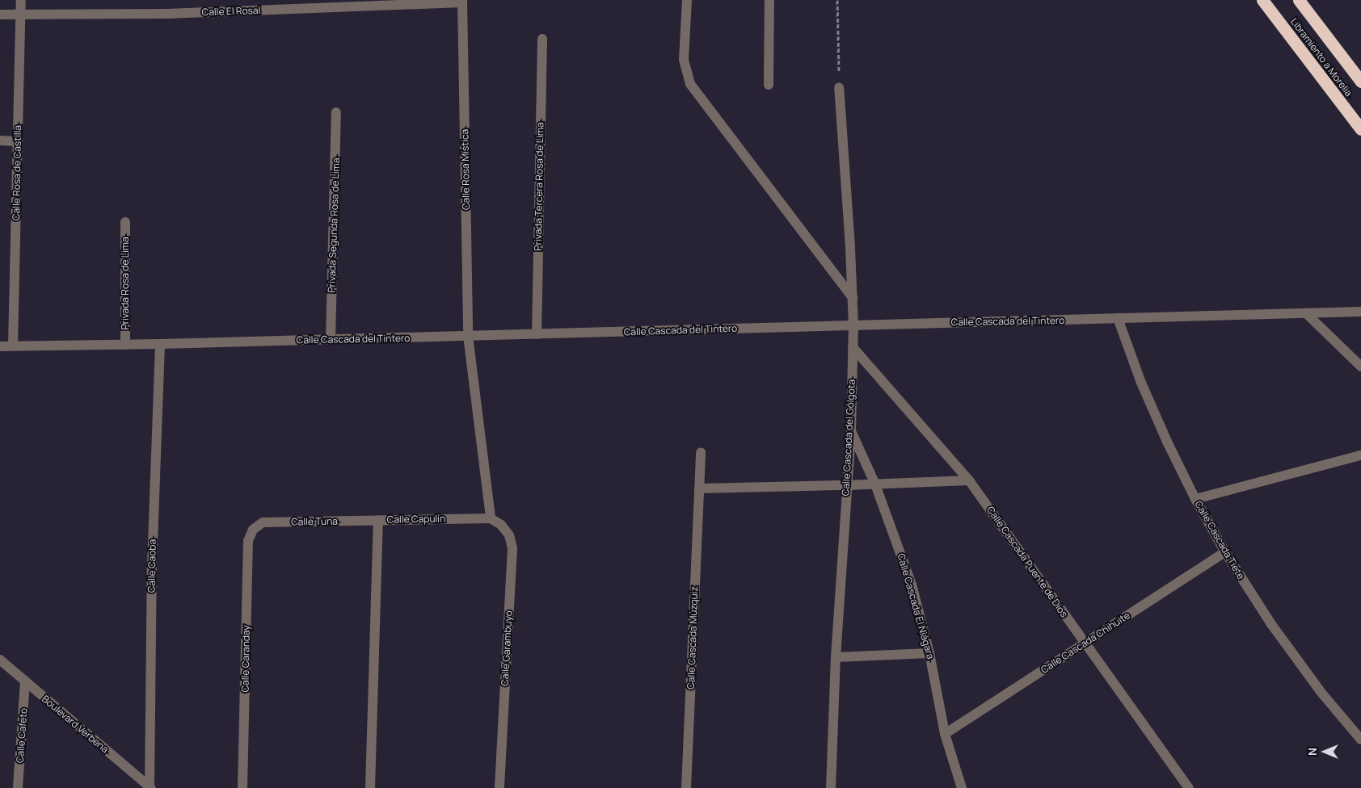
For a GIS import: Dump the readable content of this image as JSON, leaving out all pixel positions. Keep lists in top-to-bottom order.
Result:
{
  "streets": {
    "highway": ["Libramiento a Morelia"],
    "street": [
      "Calle El Rosal",
      "Calle Rosa Mística",
      "Calle Rosa de Castilla",
      "Privada Tercera Rosa de Lima",
      "Privada Segunda Rosa de Lima",
      "Privada Rosa de Lima",
      "Calle Cascada del Tintero",
      "Calle Cascada del Gólgota",
      "Calle Capulín",
      "Calle Tuna",
      "Calle Cascada Tiete",
      "Calle Cascada Puente de Dios",
      "Calle Caoba",
      "Calle Cascada El Niágara",
      "Calle Cascada Múzquiz",
      "Calle Cascada Chihuite",
      "Calle Garambuyo",
      "Calle Caranday",
      "Boulevard Verbena",
      "Calle Cafeto"
    ]
  },
  "crossings": [
    ["Calle El Rosal", "Calle Rosa Mística"],
    ["Calle El Rosal", "Calle Rosa de Castilla"],
    ["Calle Rosa Mística", "Calle Cascada del Tintero"],
    ["Calle Rosa de Castilla", "Calle Cascada del Tintero"],
    ["Privada Tercera Rosa de Lima", "Calle Cascada del Tintero"],
    ["Privada Segunda Rosa de Lima", "Calle Cascada del Tintero"],
    ["Privada Rosa de Lima", "Calle Cascada del Tintero"],
    ["Calle Cascada del Tintero", "Calle Cascada del Gólgota"],
    ["Calle Cascada del Tintero", "Calle Cascada Tiete"],
    ["Calle Cascada del Tintero", "Calle Caoba"],
    ["Calle Cascada del Gólgota", "Calle Cascada Puente de Dios"],
    ["Calle Cascada del Gólgota", "Calle Cascada El Niágara"],
    ["Calle Capulín", "Calle Tuna"],
    ["Calle Capulín", "Calle Garambuyo"],
    ["Calle Tuna", "Calle Caranday"],
    ["Calle Cascada Tiete", "Calle Cascada Chihuite"],
    ["Calle Cascada Puente de Dios", "Calle Cascada Chihuite"],
    ["Calle Caoba", "Boulevard Verbena"],
    ["Calle Cascada El Niágara", "Calle Cascada Chihuite"],
    ["Boulevard Verbena", "Calle Cafeto"]
  ],
  "north": "left"
}
